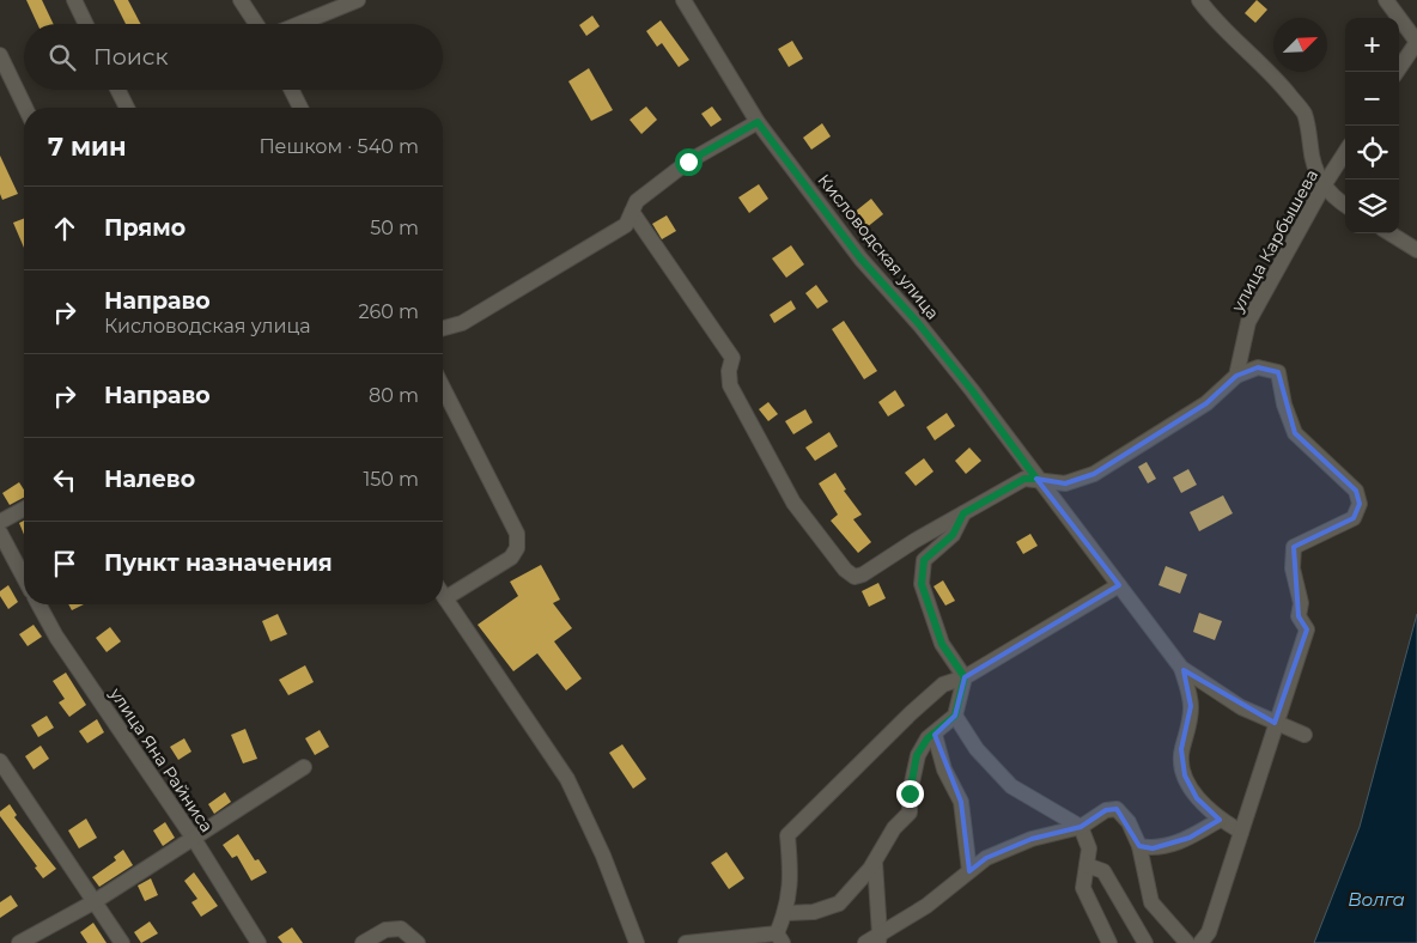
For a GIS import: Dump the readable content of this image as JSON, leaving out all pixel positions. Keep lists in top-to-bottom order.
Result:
{
  "streets": {
    "street": ["улица Карбышева", "Кисловодская улица", "улица Яна Райниса"]
  },
  "water": ["Волга"],
  "north": "top right",
  "page": {
    "map_buttons": ["+", "−"],
    "search": "Поиск",
    "heading": ["7 мин", "Пешком · 540 m"],
    "list": [
      ["Прямо", "50 m"],
      ["Направо", "Кисловодская улица", "260 m"],
      ["Направо", "80 m"],
      ["Налево", "150 m"],
      "Пункт назначения"
    ]
  }
}
